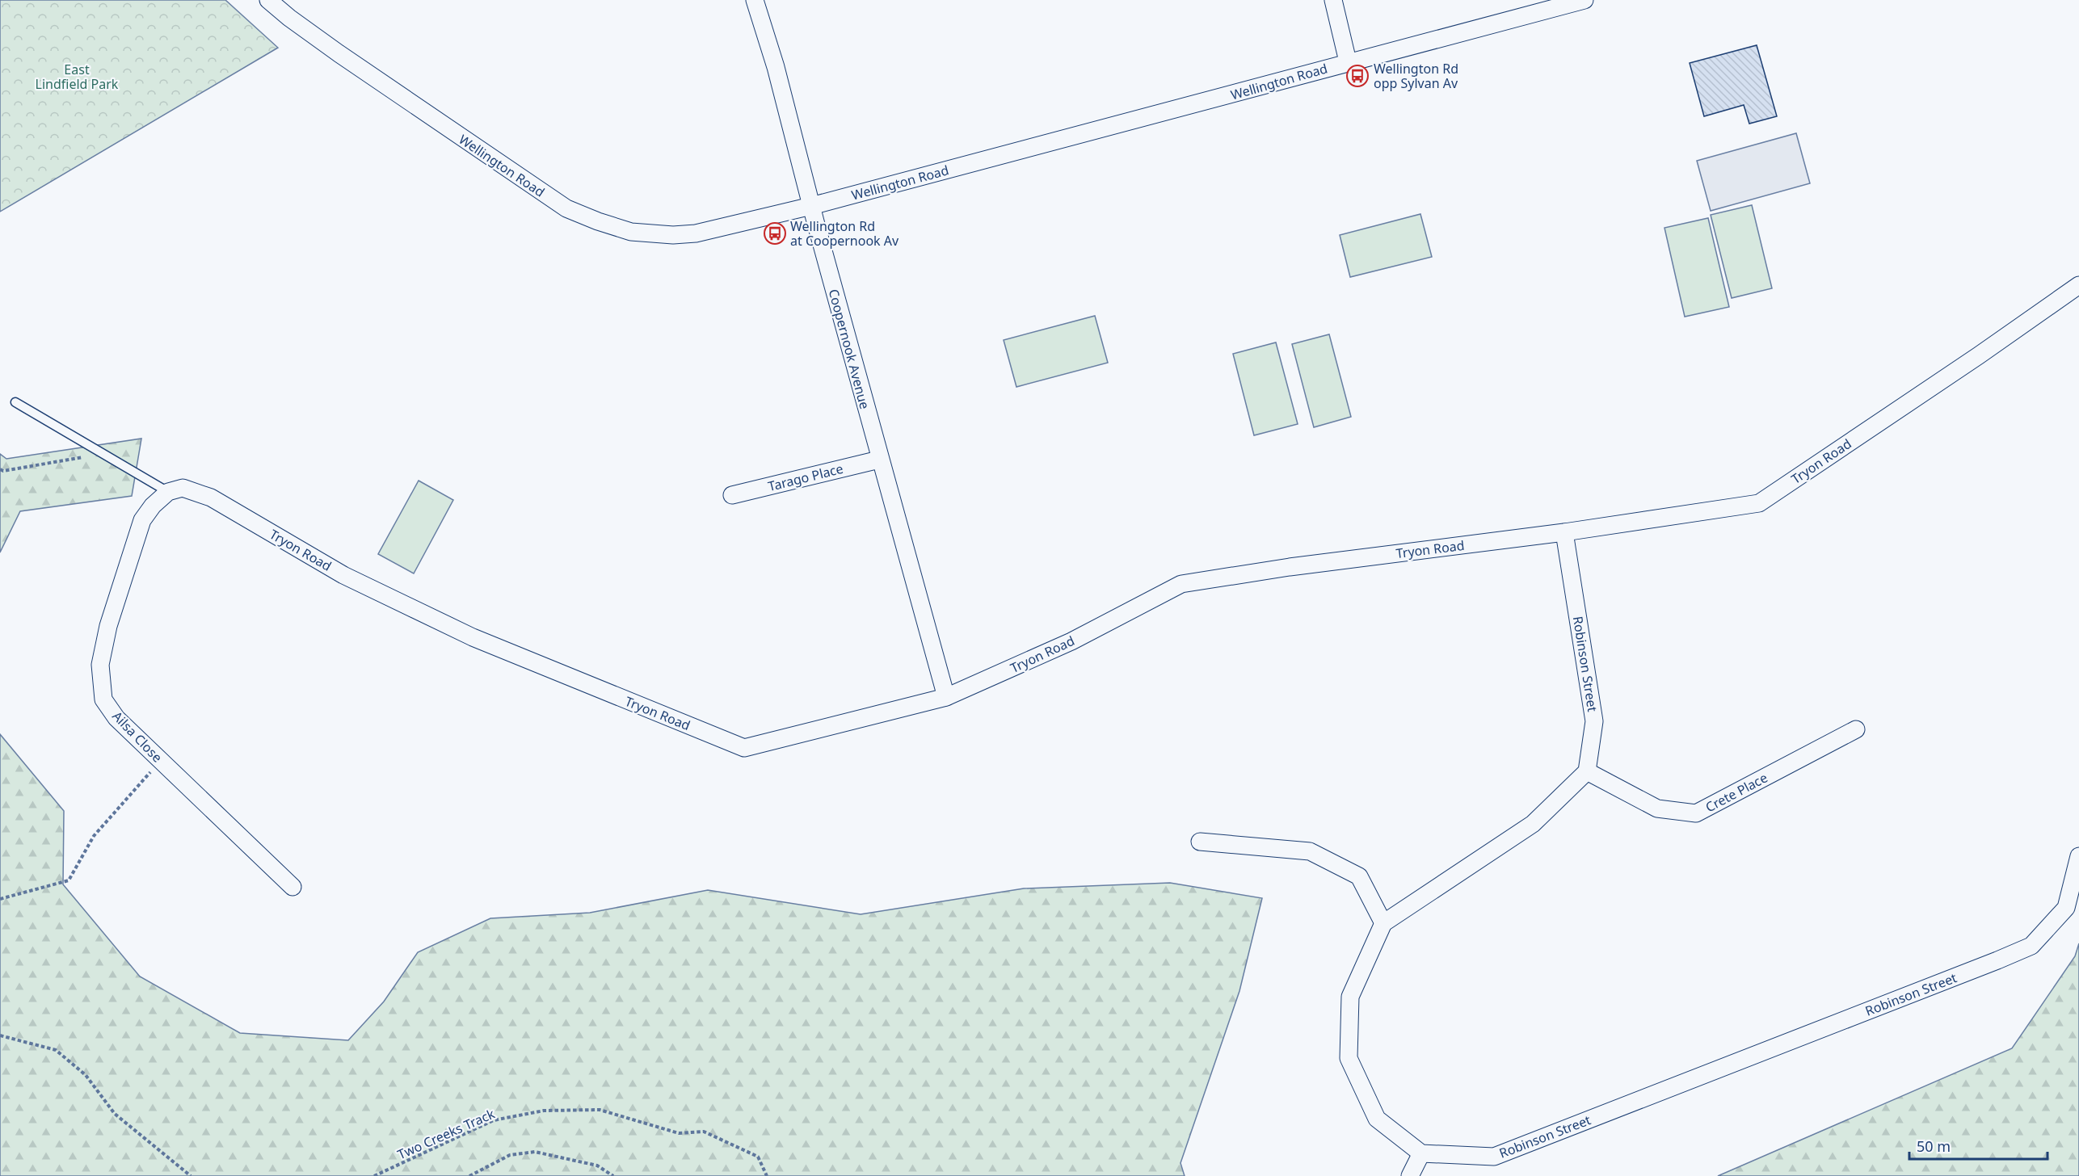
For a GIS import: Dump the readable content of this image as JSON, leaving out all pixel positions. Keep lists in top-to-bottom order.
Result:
{
  "streets": {
    "street": [
      "Wellington Road",
      "Coopernook Avenue",
      "Tryon Road",
      "Tarago Place",
      "Robinson Street",
      "Ailsa Close",
      "Crete Place"
    ],
    "path": ["Two Creeks Track"]
  },
  "crossings": [
    ["Wellington Road", "Coopernook Avenue"],
    ["Coopernook Avenue", "Tryon Road"],
    ["Coopernook Avenue", "Tarago Place"],
    ["Tryon Road", "Robinson Street"],
    ["Tryon Road", "Ailsa Close"],
    ["Robinson Street", "Crete Place"]
  ],
  "parks": ["East Lindfield Park"],
  "places": {
    "bus stop": ["Wellington Rd opp Sylvan Av", "Wellington Rd at Coopernook Av"]
  },
  "scale_bar": "50 m"
}
